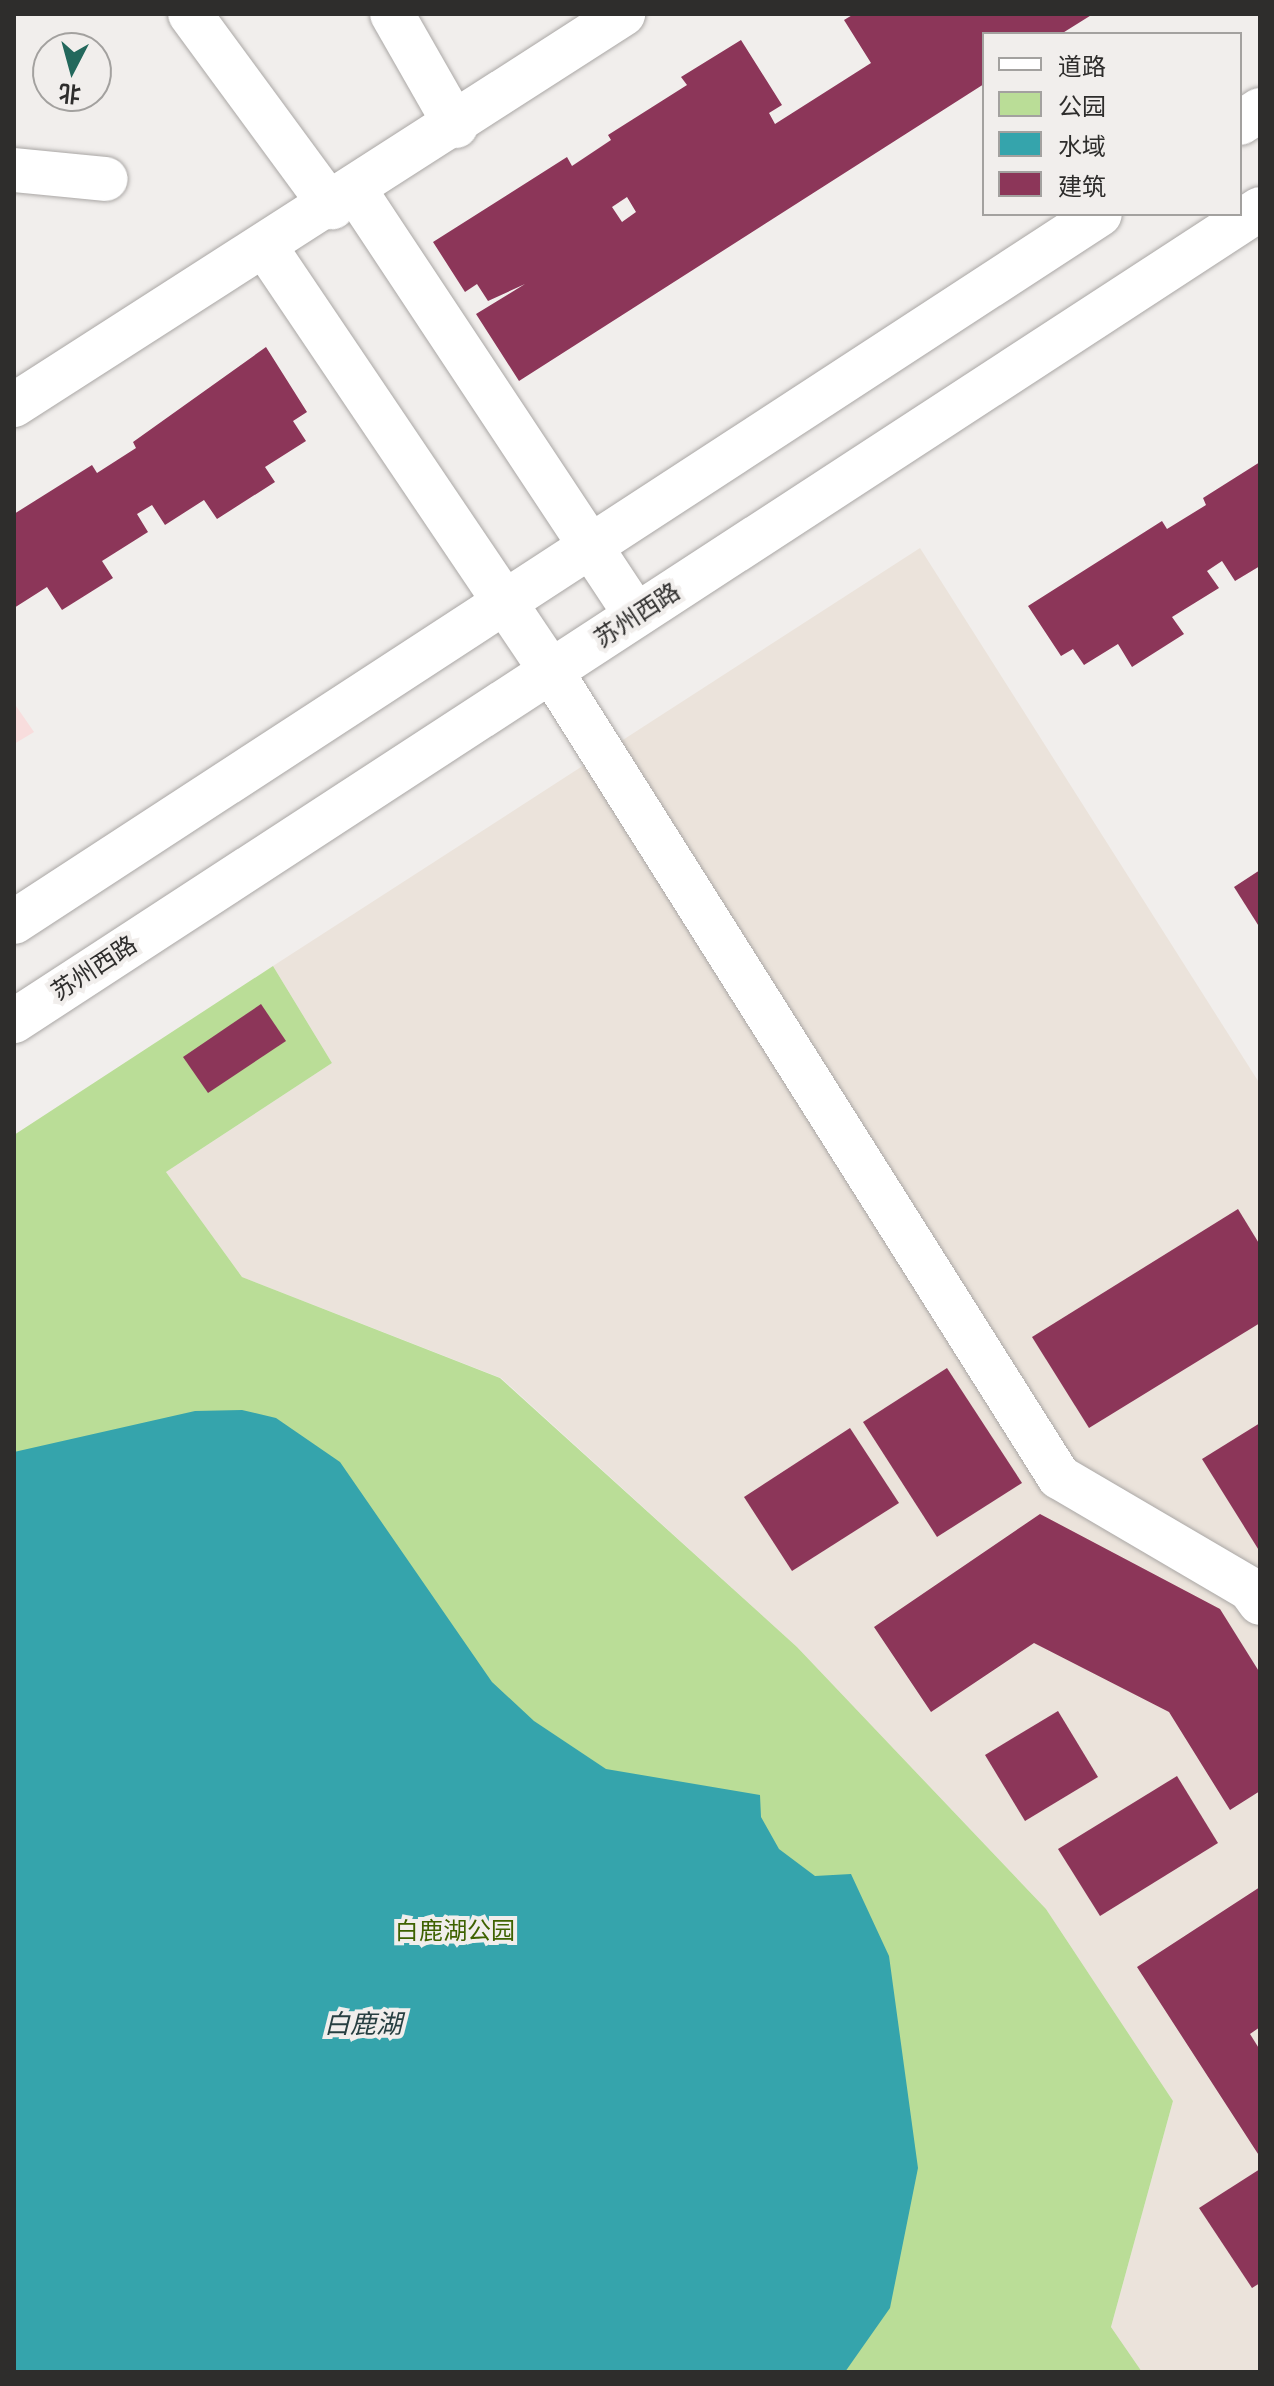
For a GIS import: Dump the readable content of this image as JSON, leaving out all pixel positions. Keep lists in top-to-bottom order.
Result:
{
  "streets": {
    "street": ["苏州西路"]
  },
  "water": ["白鹿湖"],
  "parks": ["白鹿湖公园"],
  "legend": [
    "道路",
    "公园",
    "水域",
    "建筑"
  ],
  "north": "bottom"
}
